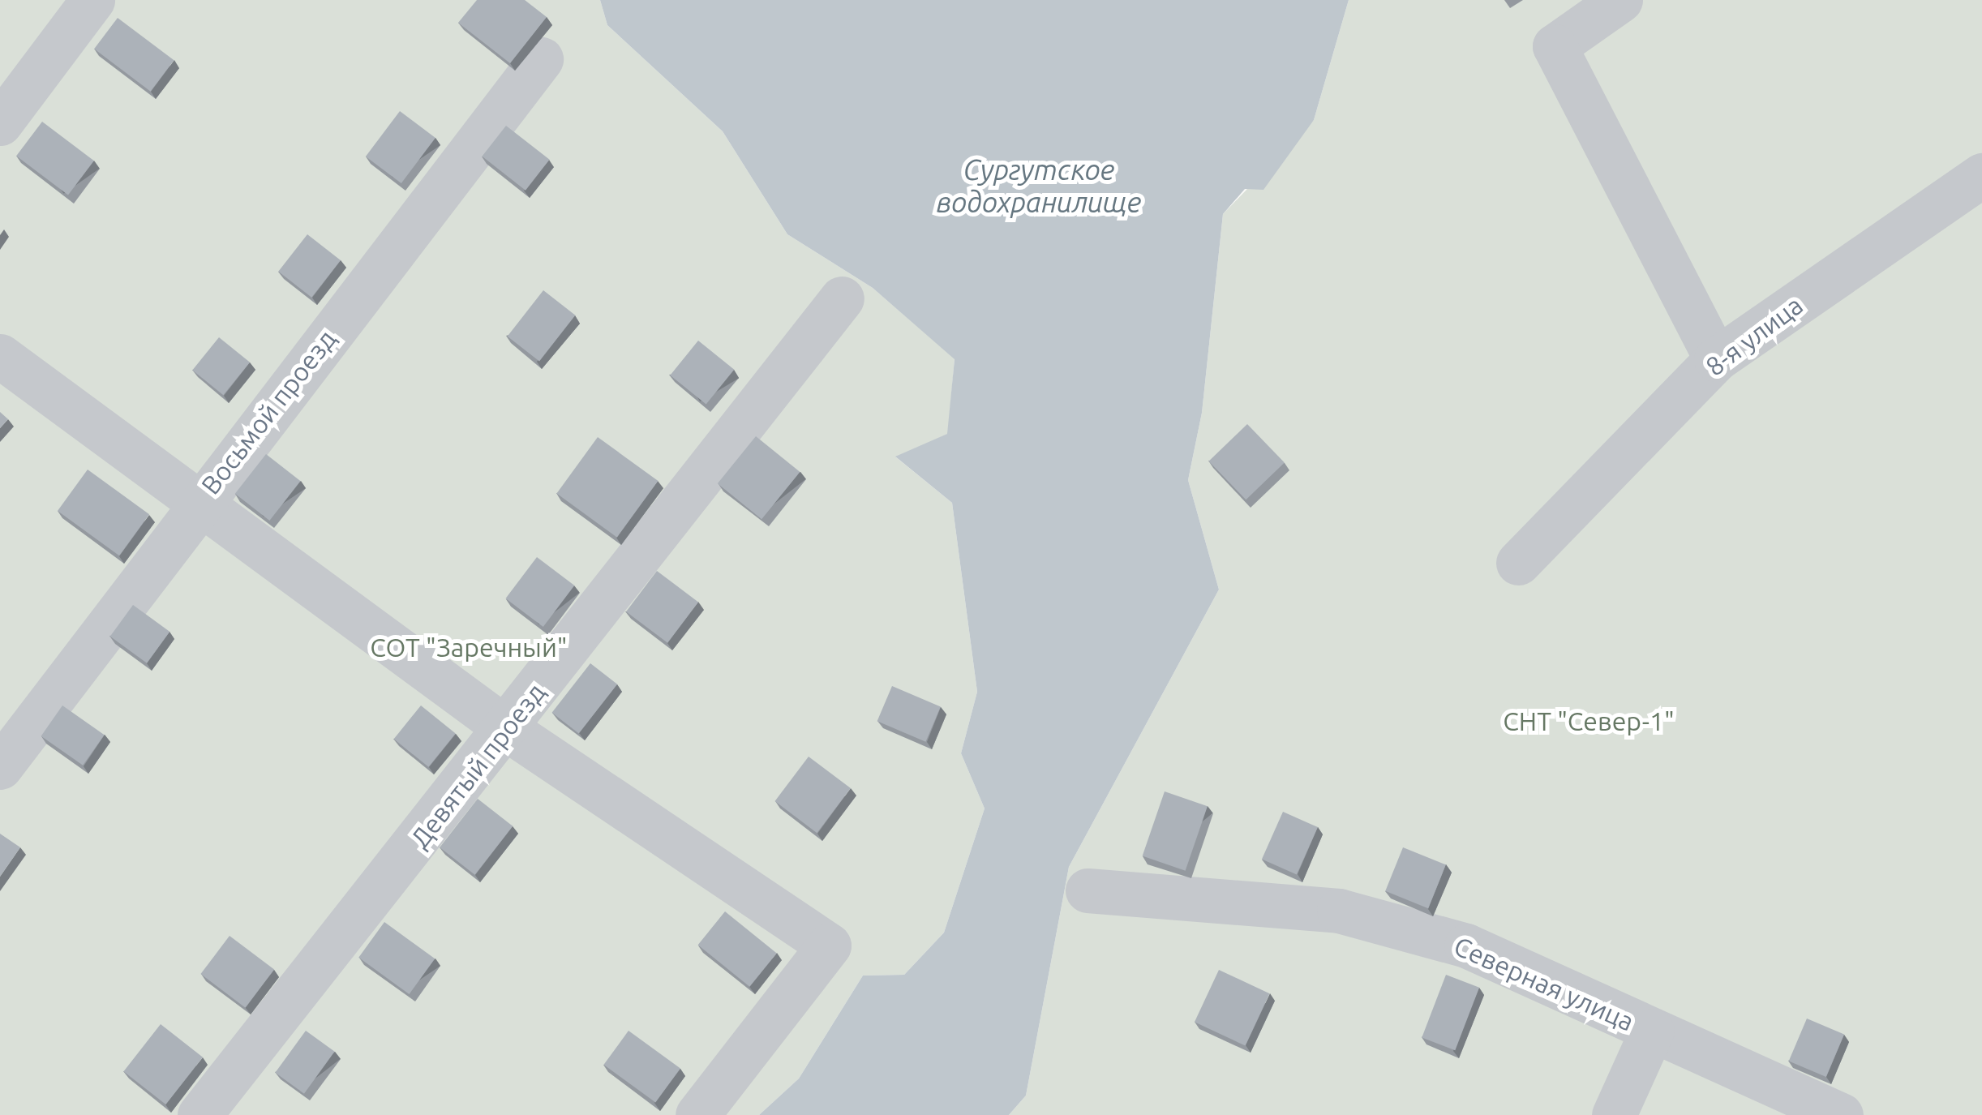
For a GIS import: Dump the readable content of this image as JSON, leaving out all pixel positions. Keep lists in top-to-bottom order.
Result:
{
  "streets": {
    "street": [
      "8-я улица",
      "Восьмой проезд",
      "Девятый проезд",
      "Северная улица"
    ]
  },
  "water": ["Сургутское водохранилище"],
  "parks": ["СОТ \"Заречный\"", "СНТ \"Север-1\""]
}
